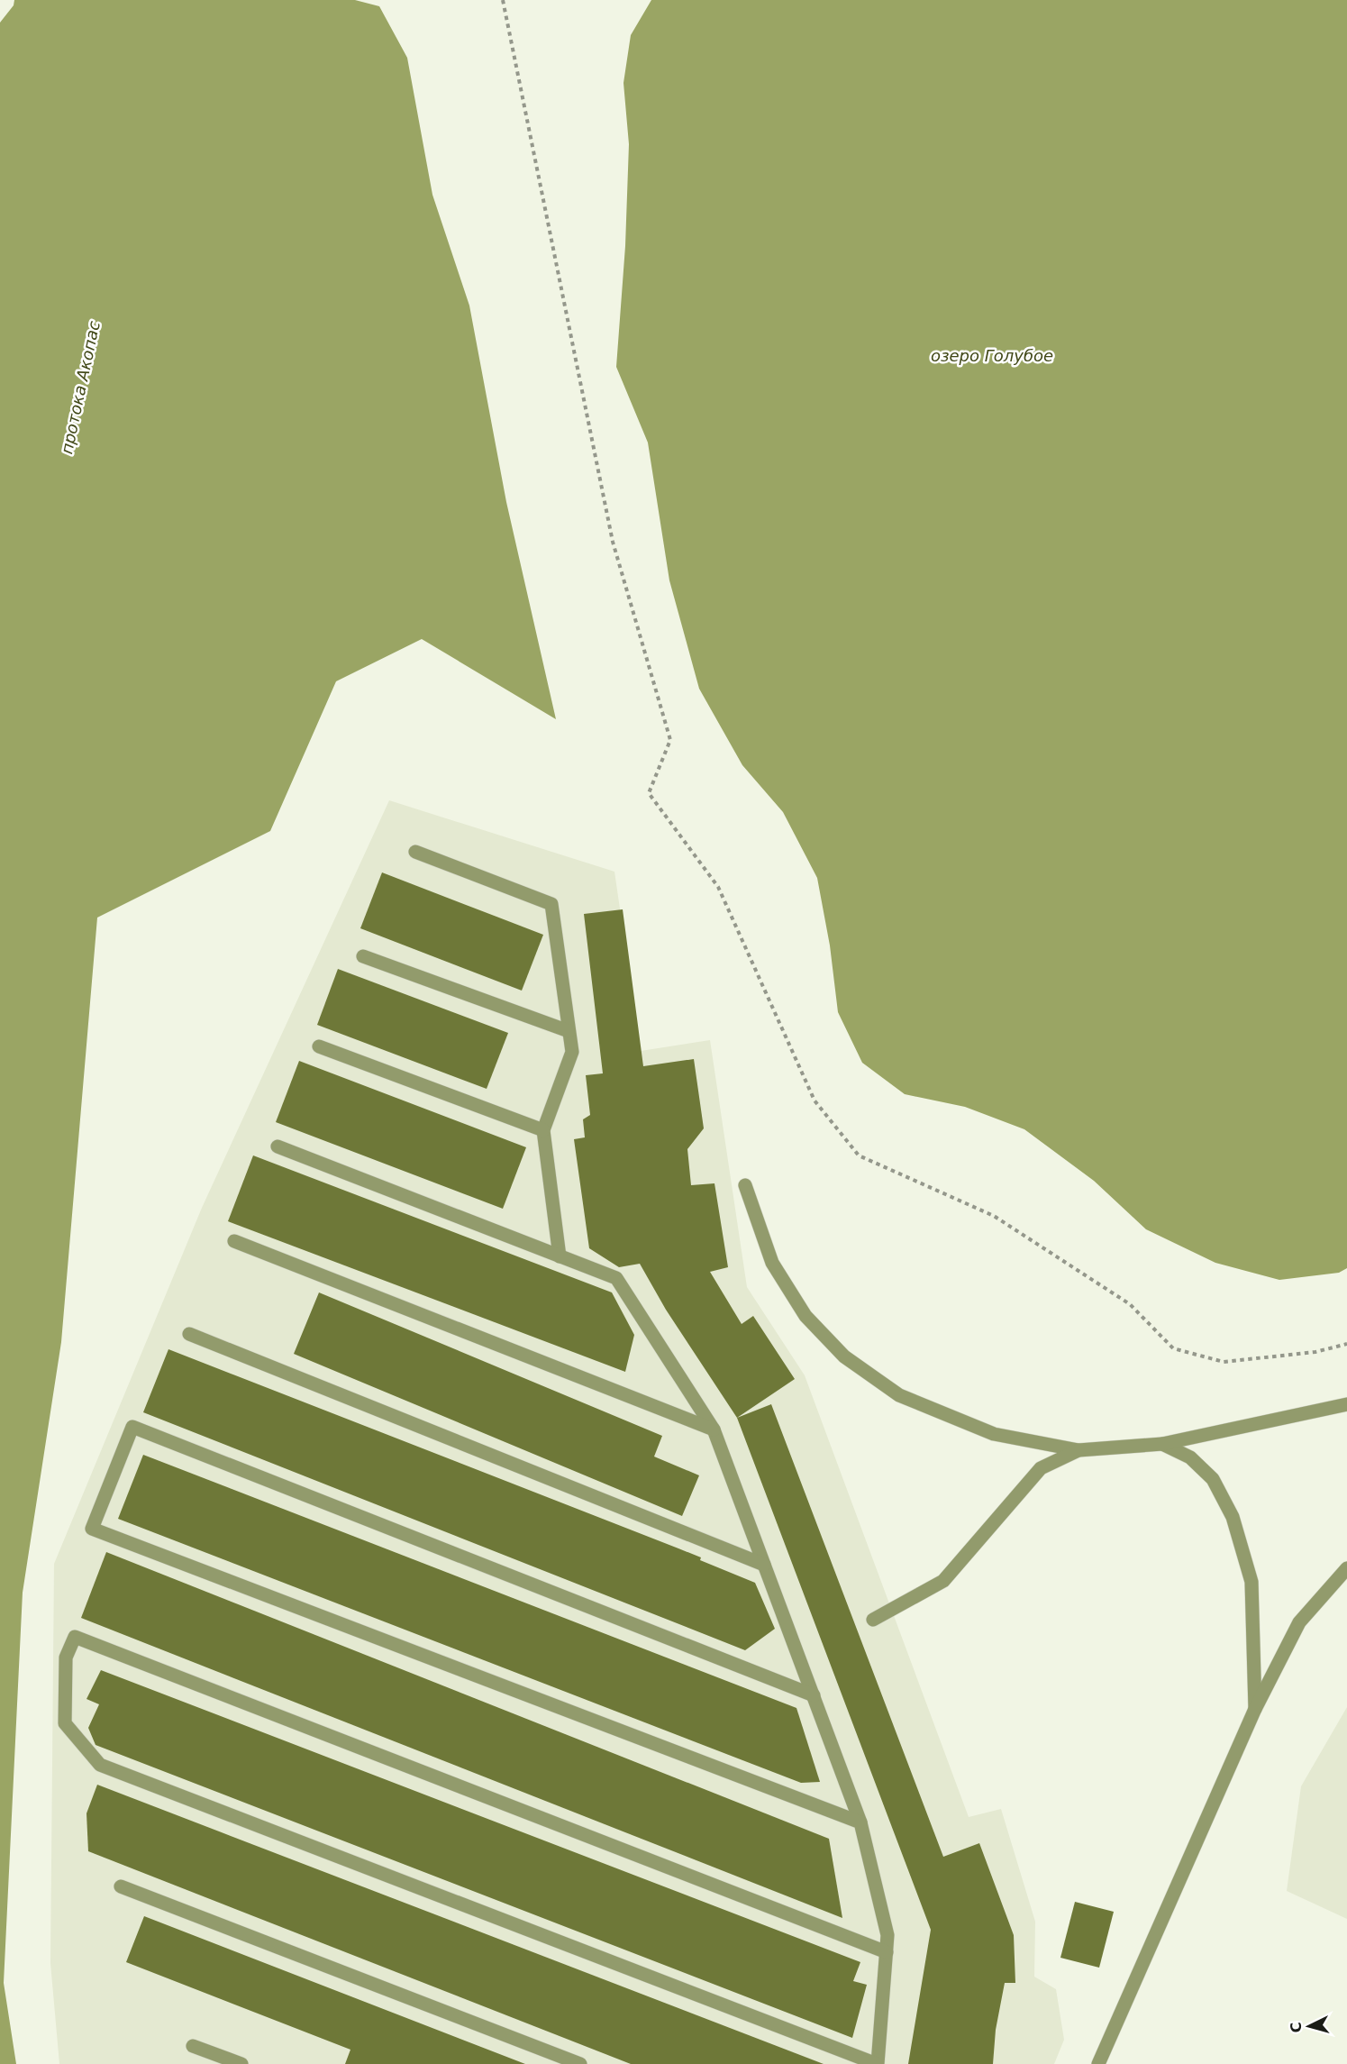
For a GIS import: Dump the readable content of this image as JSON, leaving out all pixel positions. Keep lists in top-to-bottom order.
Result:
{
  "water": ["озеро Голубое", "протока Акопас"],
  "north": "left"
}
